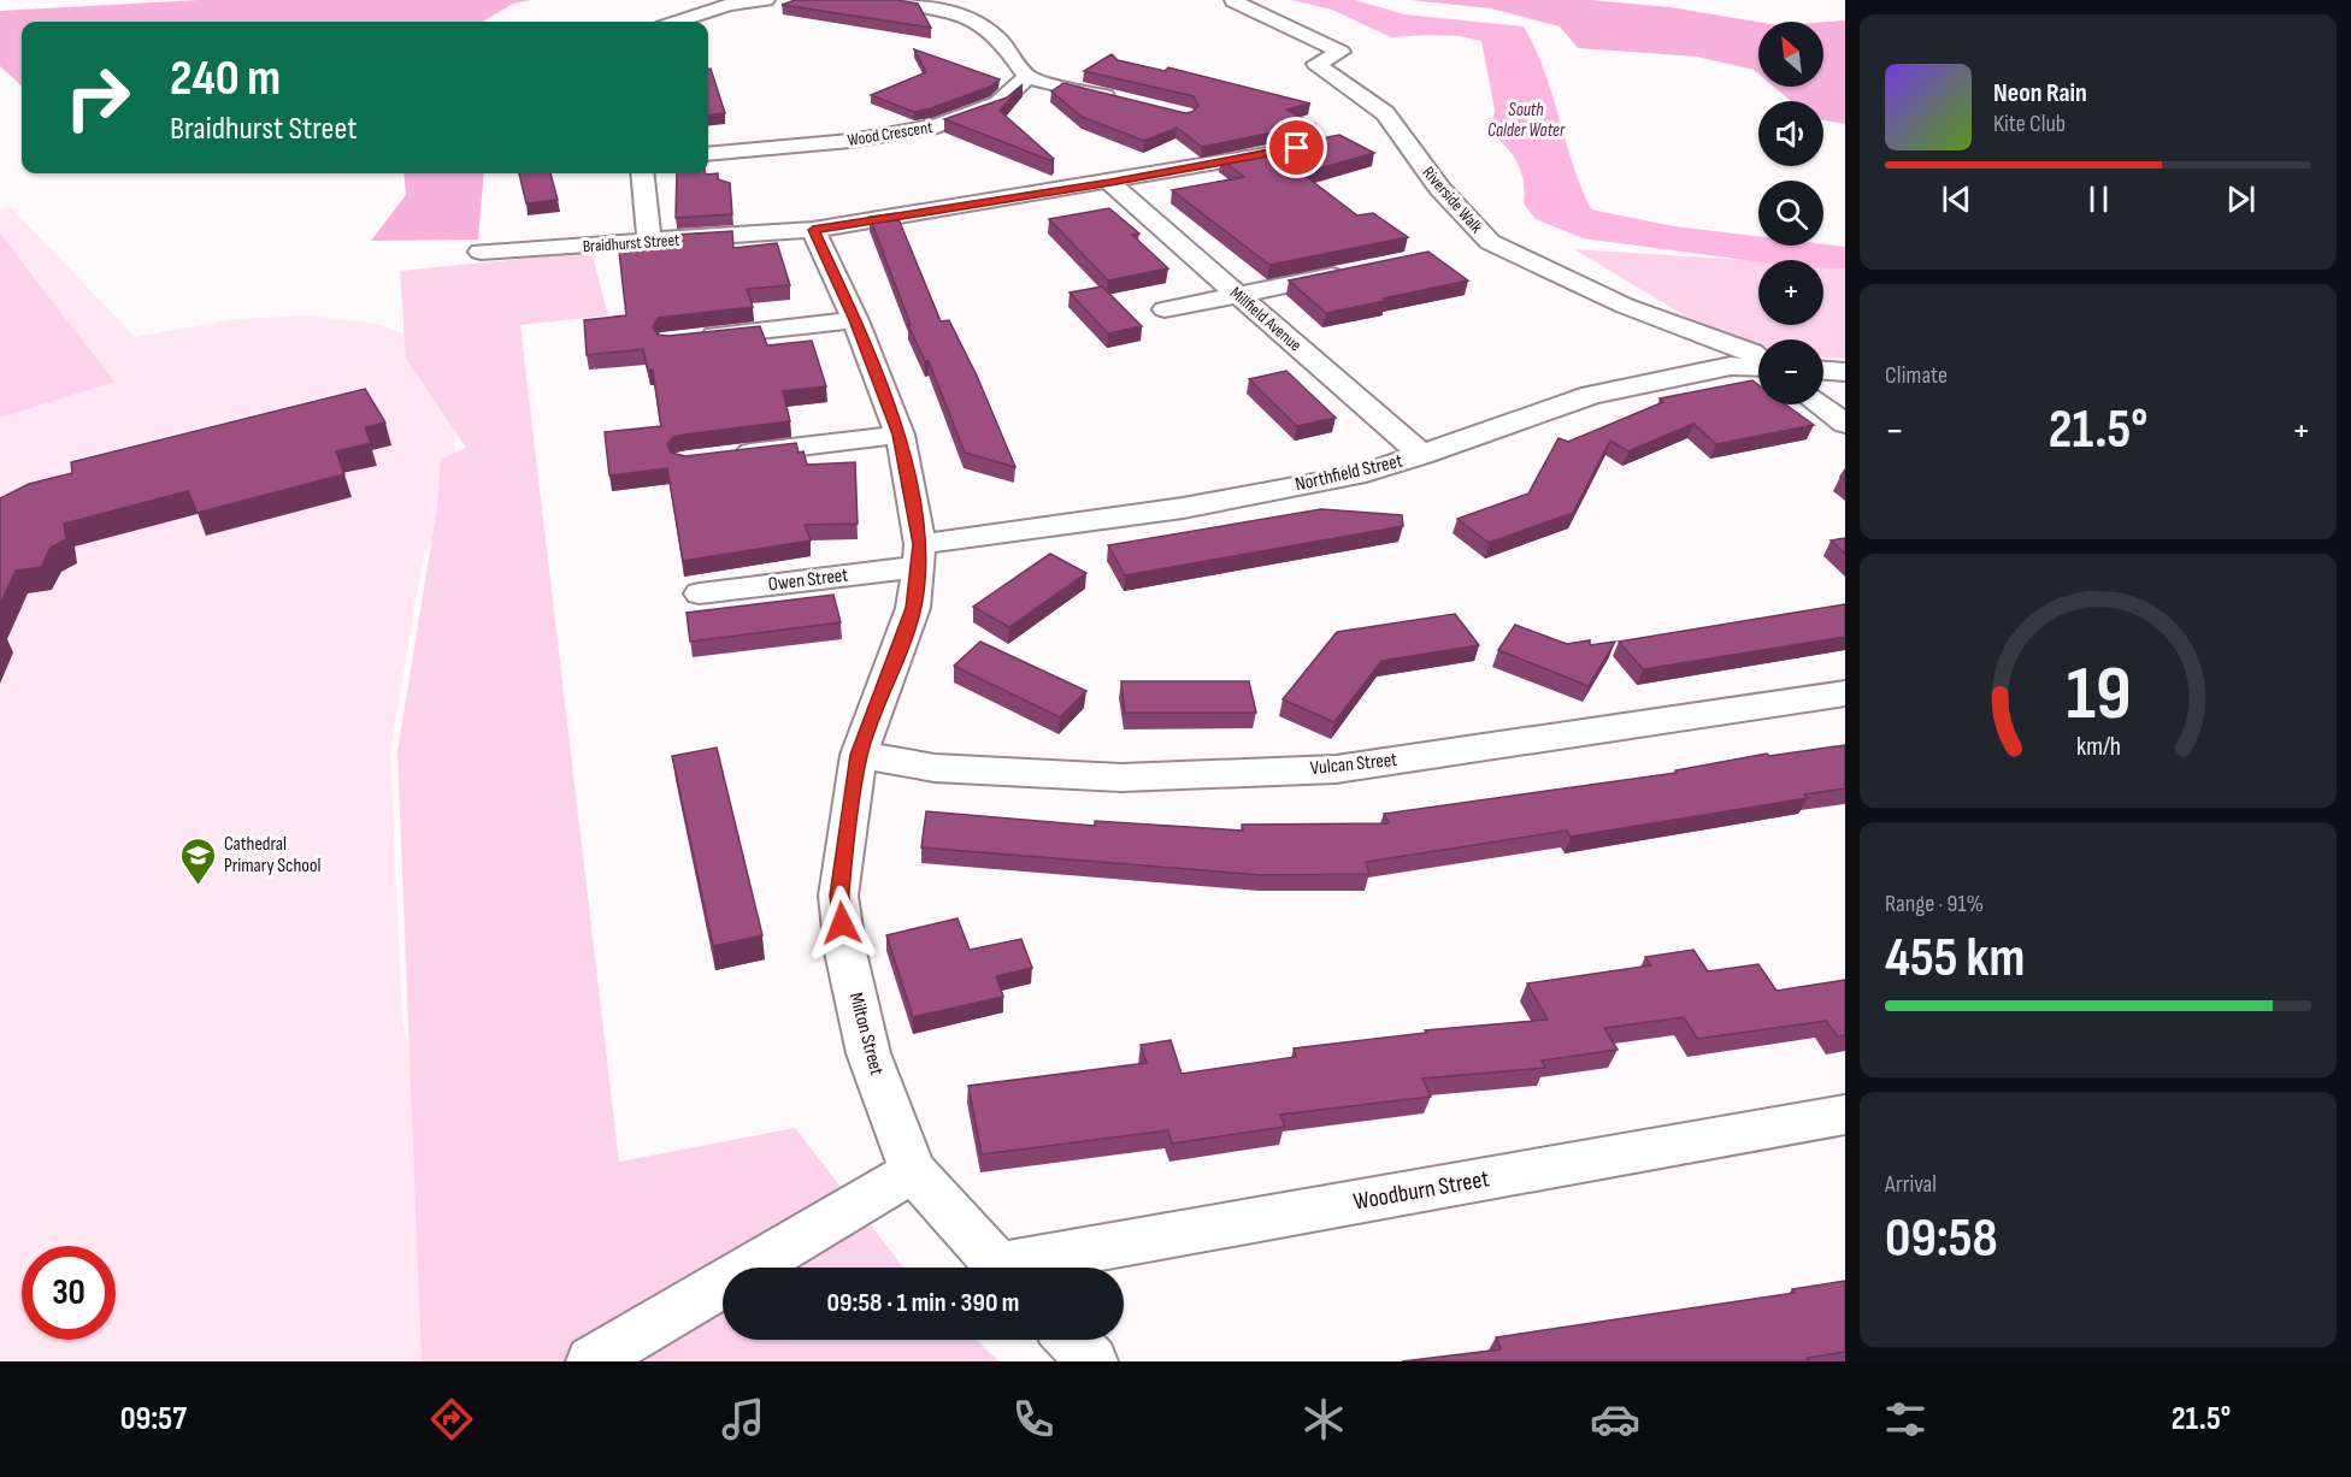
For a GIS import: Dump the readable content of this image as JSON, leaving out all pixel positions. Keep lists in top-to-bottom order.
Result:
{
  "streets": {
    "street": [
      "Wood Crescent",
      "Riverside Walk",
      "Braidhurst Street",
      "Millfield Avenue",
      "Northfield Street",
      "Owen Street",
      "Vulcan Street",
      "Milton Street",
      "Woodburn Street"
    ]
  },
  "crossings": [
    ["Braidhurst Street", "Millfield Avenue"],
    ["Braidhurst Street", "Milton Street"],
    ["Millfield Avenue", "Northfield Street"],
    ["Northfield Street", "Owen Street"],
    ["Northfield Street", "Milton Street"],
    ["Owen Street", "Milton Street"],
    ["Vulcan Street", "Milton Street"]
  ],
  "water": ["South Calder Water"],
  "places": {
    "school or university": ["Cathedral Primary School"]
  },
  "north": "top left",
  "page": {
    "map_buttons": ["+", "−"],
    "turn": ["240 m", "Braidhurst Street"],
    "song": ["Neon Rain", "Kite Club"],
    "tile": [
      "Climate",
      ["Range · 91%", "455 km"],
      ["Arrival", "09:58"]
    ],
    "heat": ["−", "21.5°", "+"],
    "limit": "30",
    "trip": "09:58 · 1 min · 390 m",
    "tabs": ["09:57", "21.5°"],
    "gauge": ["19", "km/h"]
  }
}
